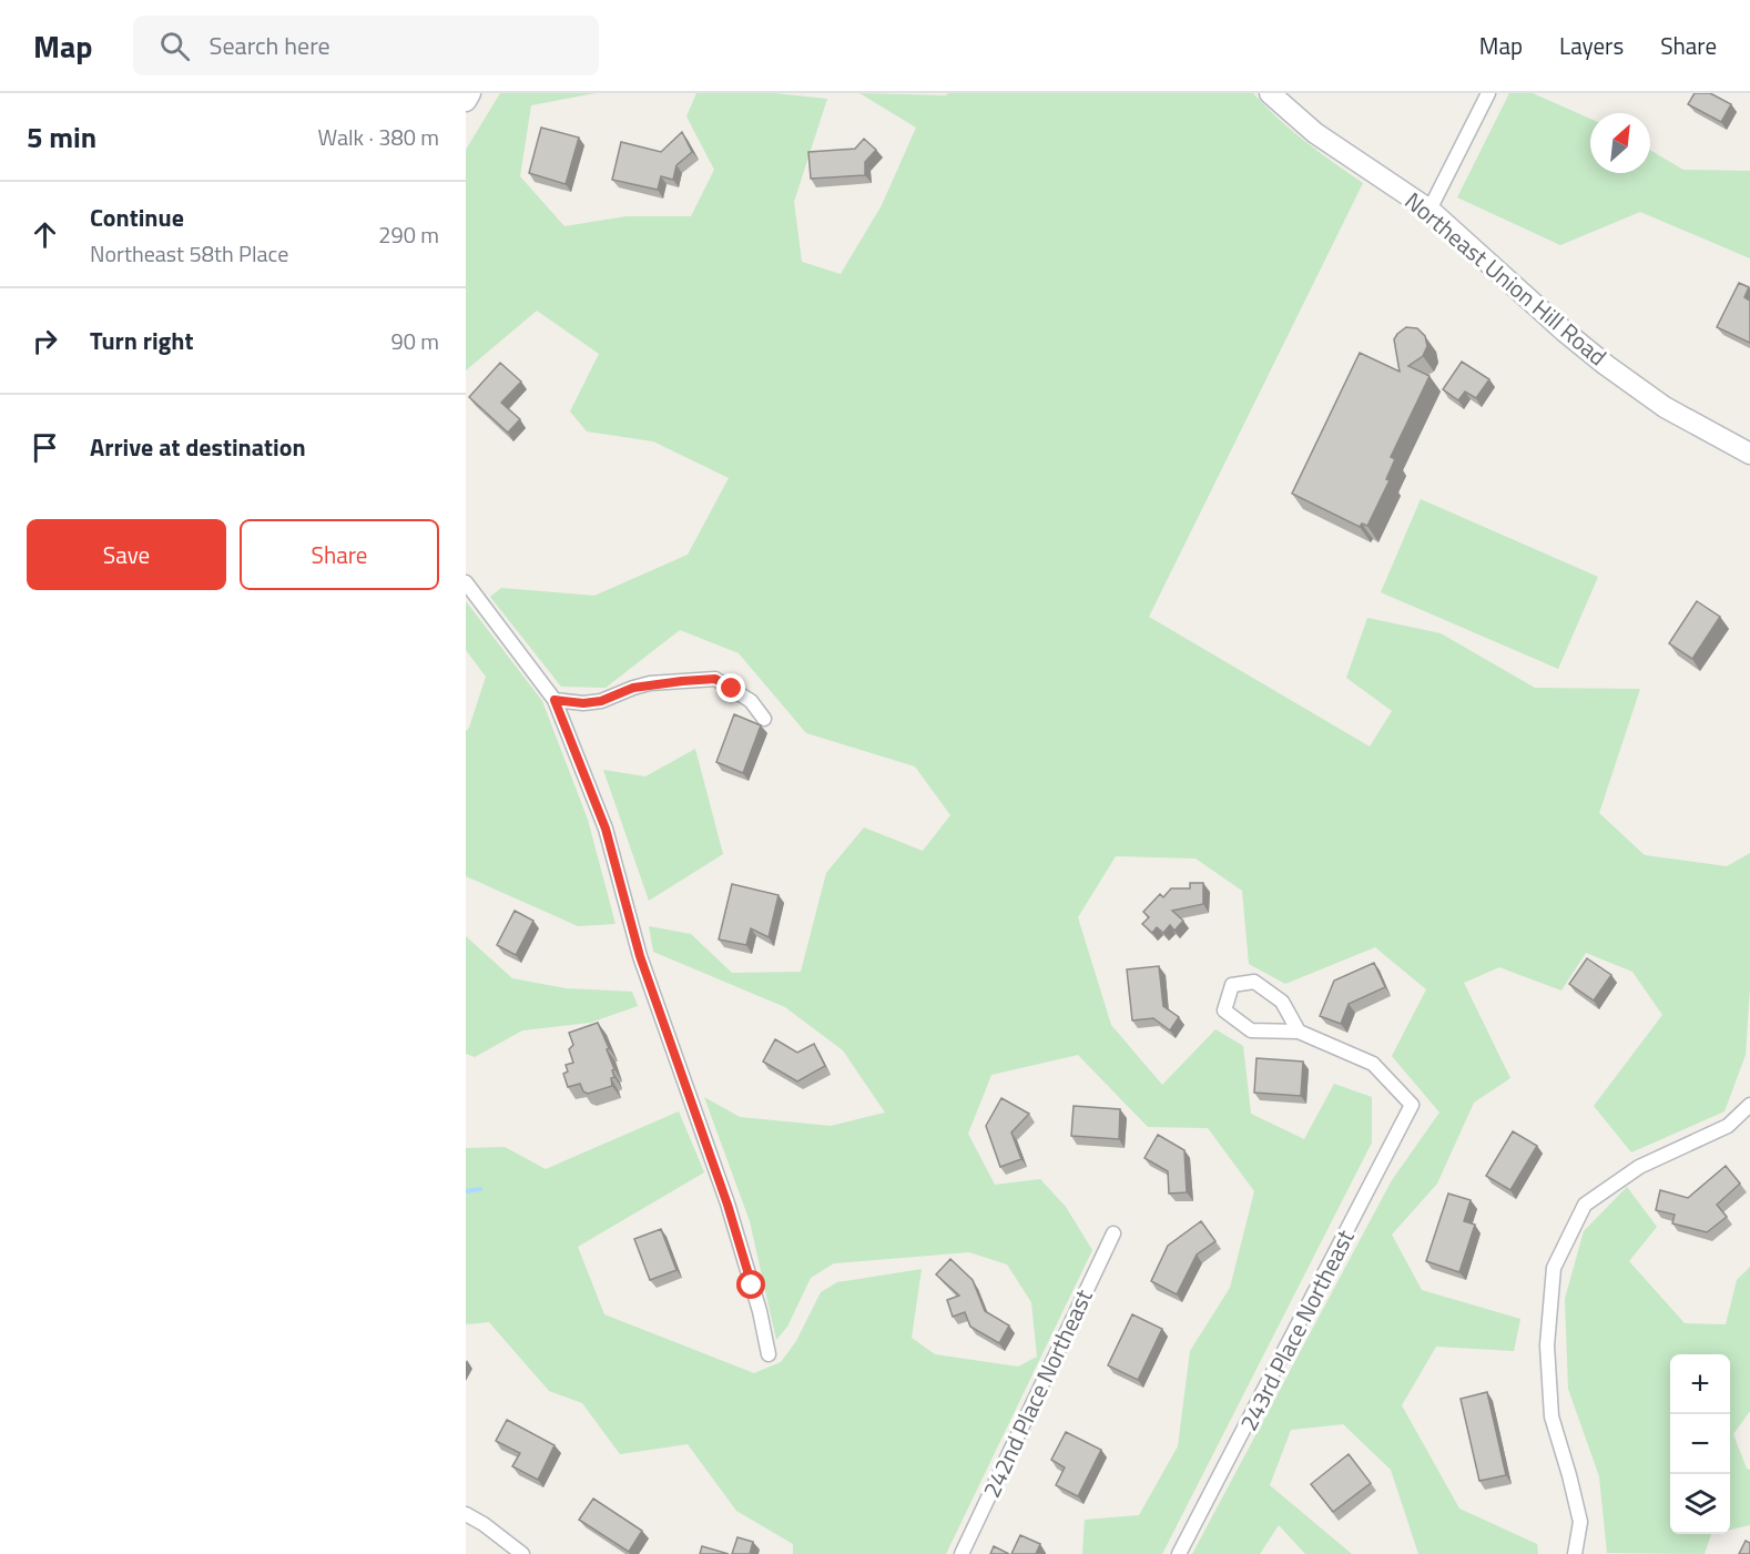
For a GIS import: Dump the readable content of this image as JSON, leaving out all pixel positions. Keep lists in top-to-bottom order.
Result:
{
  "streets": {
    "street": ["Northeast Union Hill Road", "243rd Place Northeast", "242nd Place Northeast"]
  },
  "north": "top right",
  "page": {
    "header": "Map",
    "search": "Search here",
    "nav": ["Map", "Layers", "Share"],
    "heading": ["5 min", "Walk · 380 m"],
    "list": [
      ["Continue", "Northeast 58th Place", "290 m"],
      ["Turn right", "90 m"],
      "Arrive at destination"
    ],
    "buttons": ["Save", "Share"],
    "map_buttons": ["+", "−"]
  }
}
